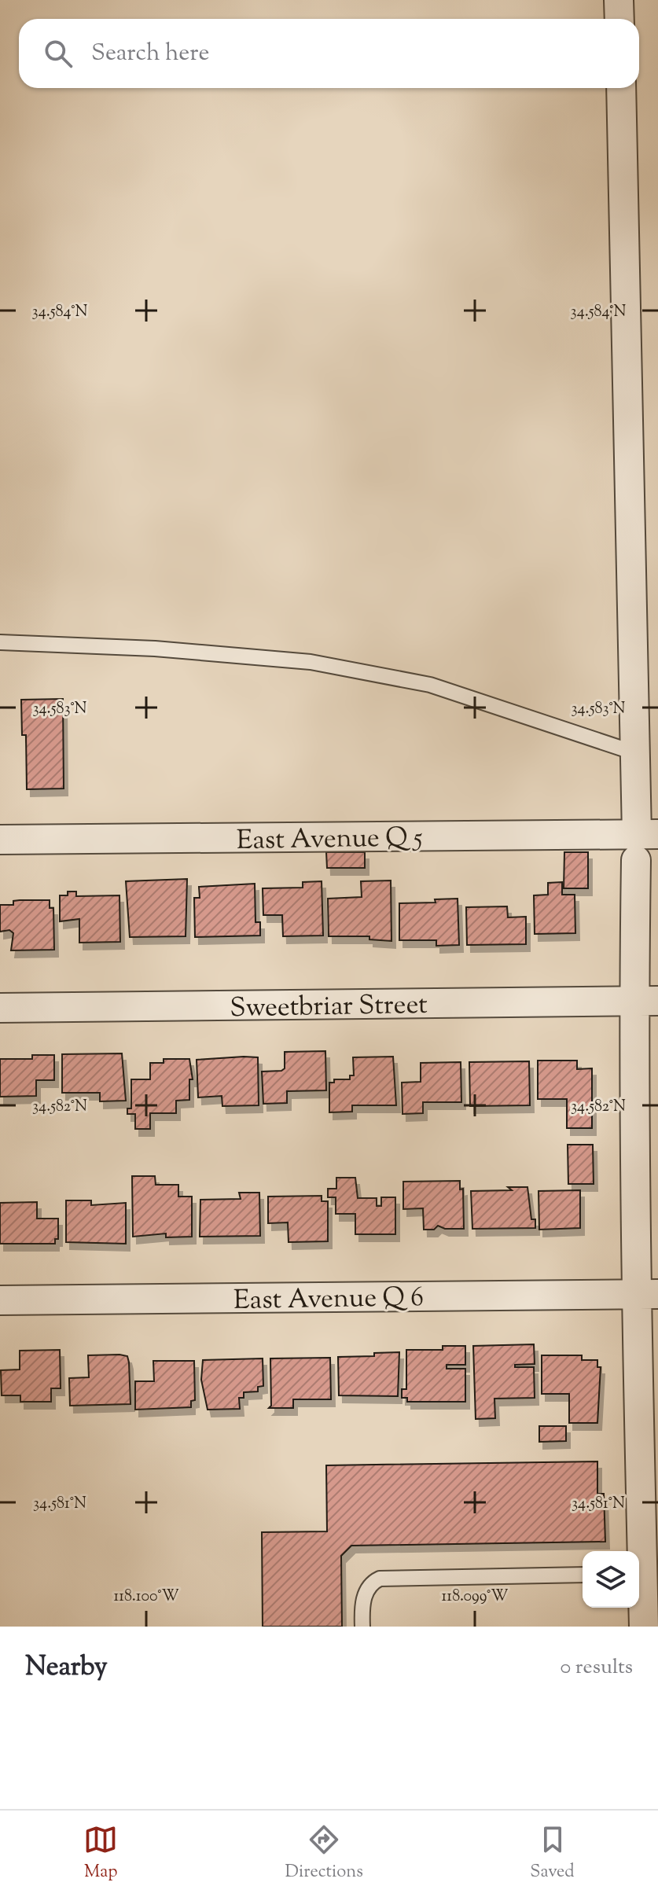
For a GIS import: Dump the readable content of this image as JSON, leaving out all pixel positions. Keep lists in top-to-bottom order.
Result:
{
  "streets": {
    "street": ["East Avenue Q 5", "Sweetbriar Street", "East Avenue Q 6"]
  },
  "page": {
    "search": "Search here",
    "heading": ["Nearby", "0 results"],
    "nav": ["Map", "Directions", "Saved"]
  },
  "coordinates": [
    "34.584°N",
    "34.583°N",
    "34.582°N",
    "34.581°N",
    "118.100°W",
    "118.099°W"
  ]
}
